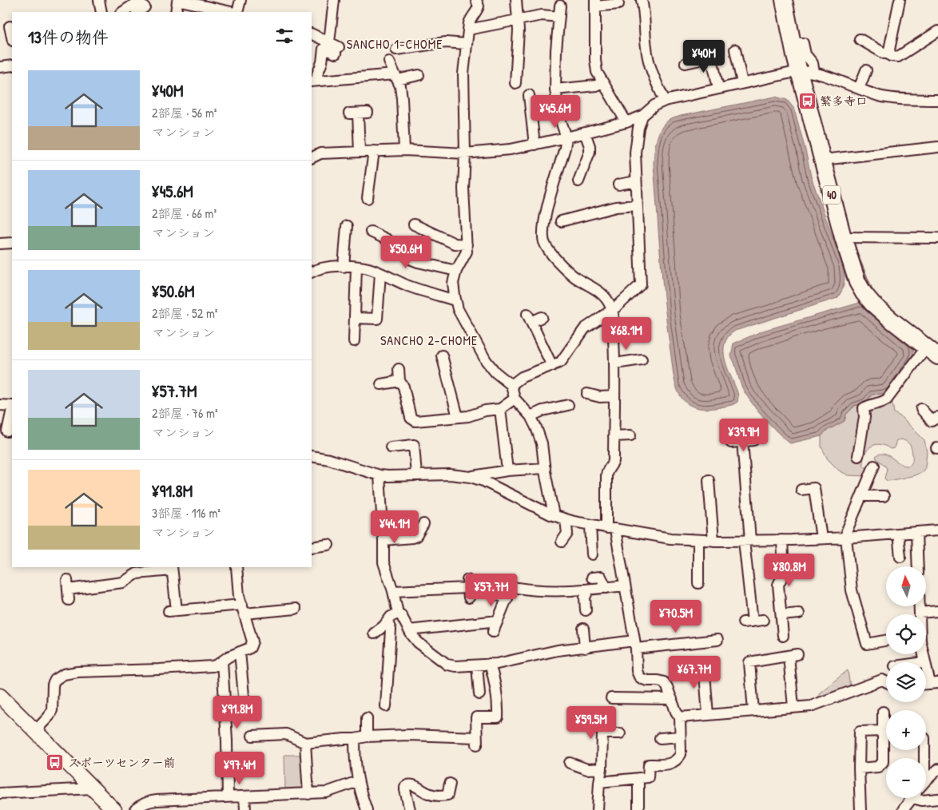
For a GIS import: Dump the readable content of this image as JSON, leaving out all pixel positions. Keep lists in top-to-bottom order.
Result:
{
  "streets": {
    "main road": ["40"]
  },
  "districts": ["SANCHO 1-CHOME", "SANCHO 2-CHOME"],
  "places": {
    "bus stop": ["繁多寺口", "スポーツセンター前"]
  },
  "north": "top",
  "page": {
    "heading": "13件の物件",
    "price": [
      "¥40M",
      "¥45.6M",
      "¥50.6M",
      "¥68.1M",
      "¥39.9M",
      "¥44.1M",
      "¥80.8M",
      "¥57.7M",
      "¥70.5M",
      "¥67.7M",
      "¥91.8M",
      "¥59.5M",
      "¥97.4M"
    ],
    "list": [
      {
        "name": "¥40M",
        "note": "2部屋 · 56 m² · マンション"
      },
      {
        "name": "¥45.6M",
        "note": "2部屋 · 66 m² · マンション"
      },
      {
        "name": "¥50.6M",
        "note": "2部屋 · 52 m² · マンション"
      },
      {
        "name": "¥57.7M",
        "note": "2部屋 · 76 m² · マンション"
      },
      {
        "name": "¥91.8M",
        "note": "3部屋 · 116 m² · マンション"
      }
    ],
    "map_buttons": ["+", "−"]
  }
}
